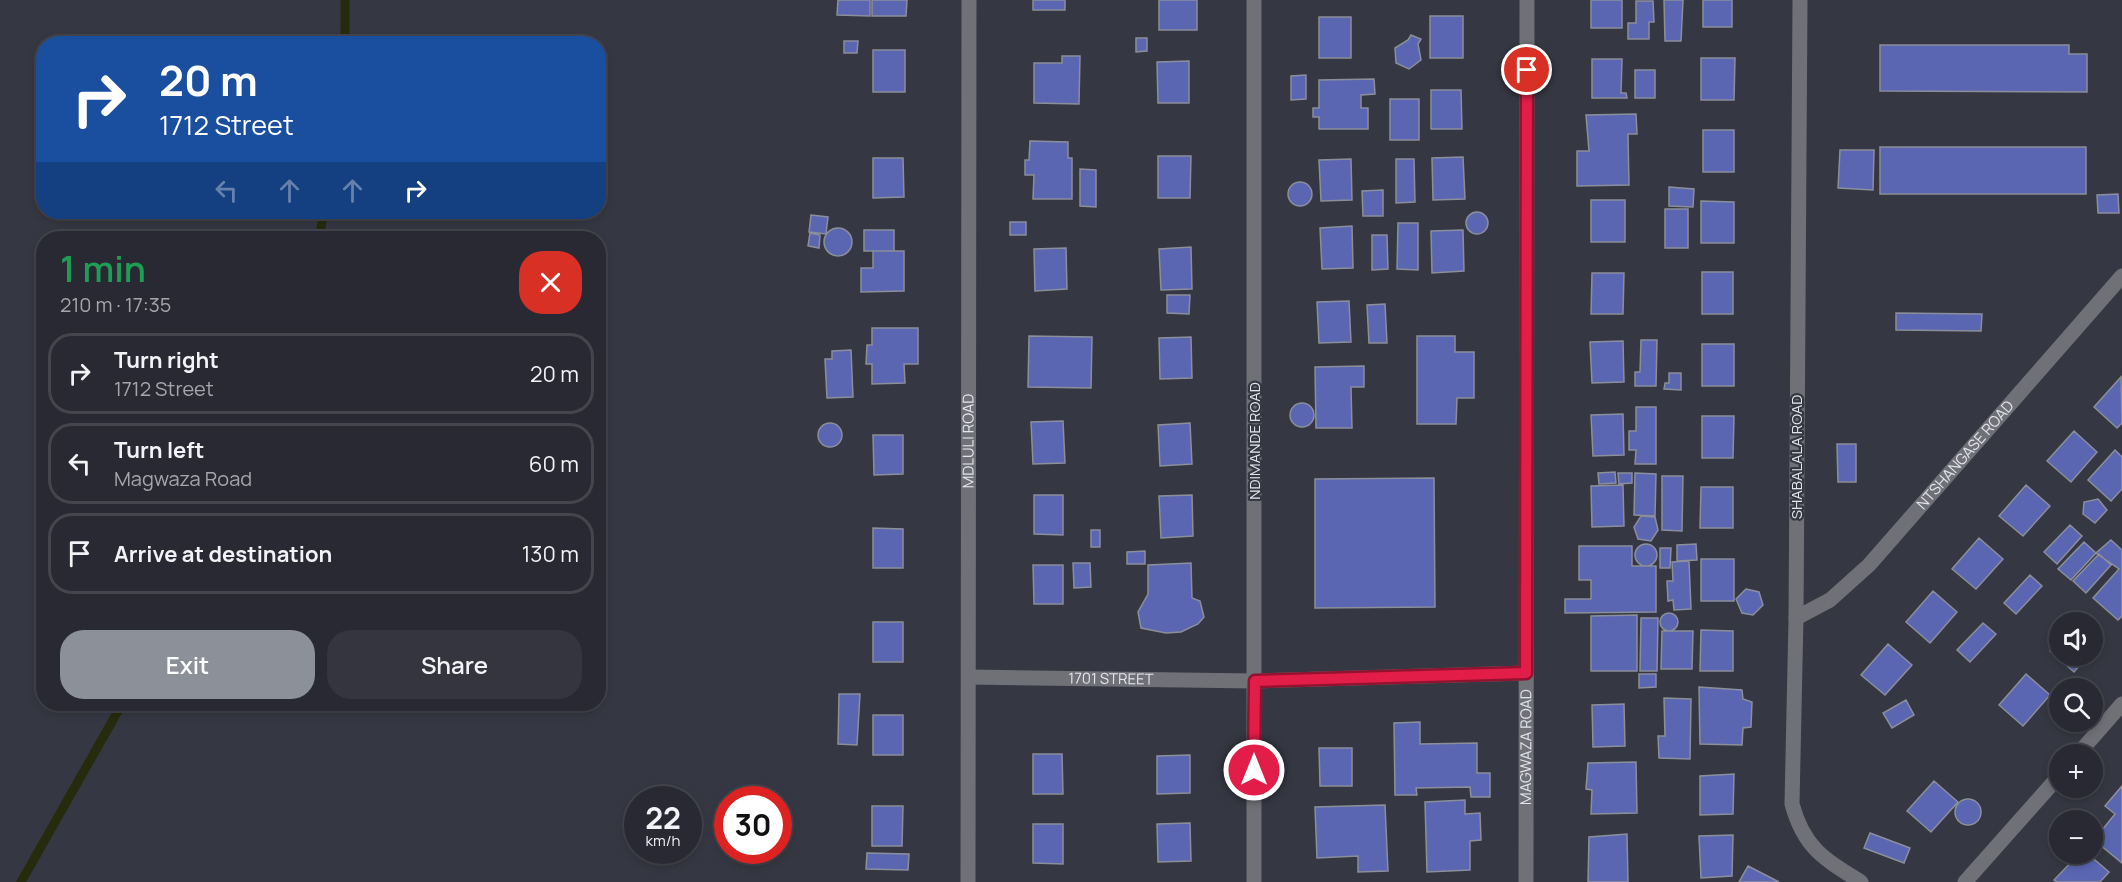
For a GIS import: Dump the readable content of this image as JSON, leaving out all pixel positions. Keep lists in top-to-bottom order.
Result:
{
  "streets": {
    "street": [
      "MDLULI ROAD",
      "NDIMANDE ROAD",
      "NTSHANGASE ROAD",
      "SHABALALA ROAD",
      "1701 STREET",
      "MAGWAZA ROAD"
    ]
  },
  "crossings": [
    ["MDLULI ROAD", "1701 STREET"],
    ["NDIMANDE ROAD", "1701 STREET"],
    ["NTSHANGASE ROAD", "SHABALALA ROAD"],
    ["1701 STREET", "MAGWAZA ROAD"]
  ],
  "page": {
    "turn": ["20 m", "1712 Street"],
    "heading": ["1 min", "210 m · 17:35"],
    "list": [
      {
        "name": "Turn right",
        "note": "1712 Street",
        "value": "20 m"
      },
      {
        "name": "Turn left",
        "note": "Magwaza Road",
        "value": "60 m"
      },
      {
        "name": "Arrive at destination",
        "value": "130 m"
      }
    ],
    "map_buttons": ["+", "−"],
    "buttons": ["Exit", "Share"],
    "speed": "22 km/h",
    "limit": "30"
  }
}
